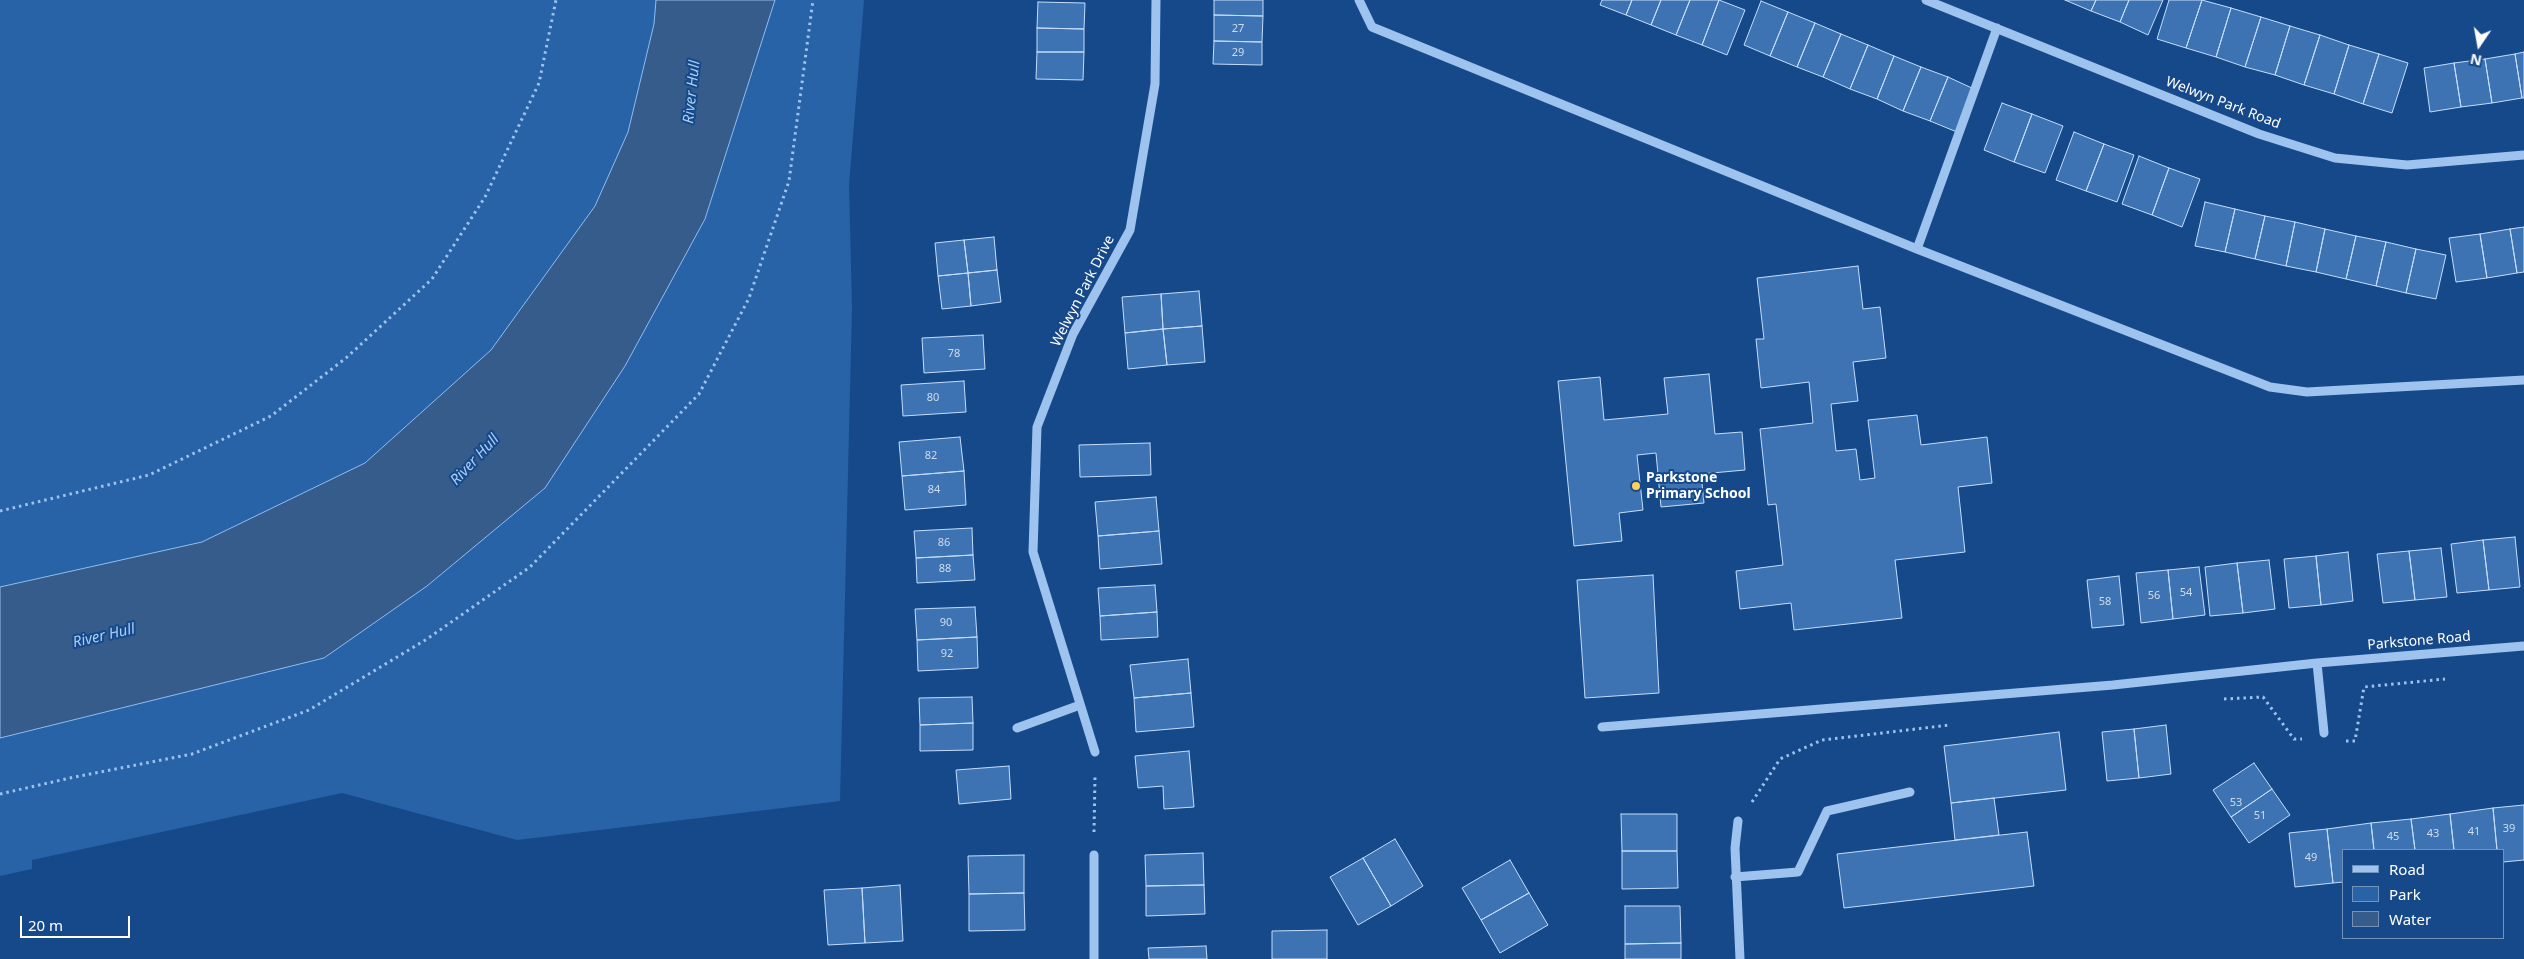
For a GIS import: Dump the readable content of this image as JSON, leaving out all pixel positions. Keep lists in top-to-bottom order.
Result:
{
  "streets": {
    "street": ["Welwyn Park Road", "Welwyn Park Drive", "Parkstone Road"]
  },
  "water": ["River Hull"],
  "places": ["Parkstone Primary School"],
  "house_numbers": [
    "27",
    "29",
    "78",
    "80",
    "82",
    "84",
    "86",
    "88",
    "54",
    "56",
    "58",
    "90",
    "92",
    "53",
    "51",
    "39",
    "41",
    "43",
    "45",
    "49"
  ],
  "legend": ["Road", "Park", "Water"],
  "scale_bar": "20 m",
  "north": "bottom"
}
